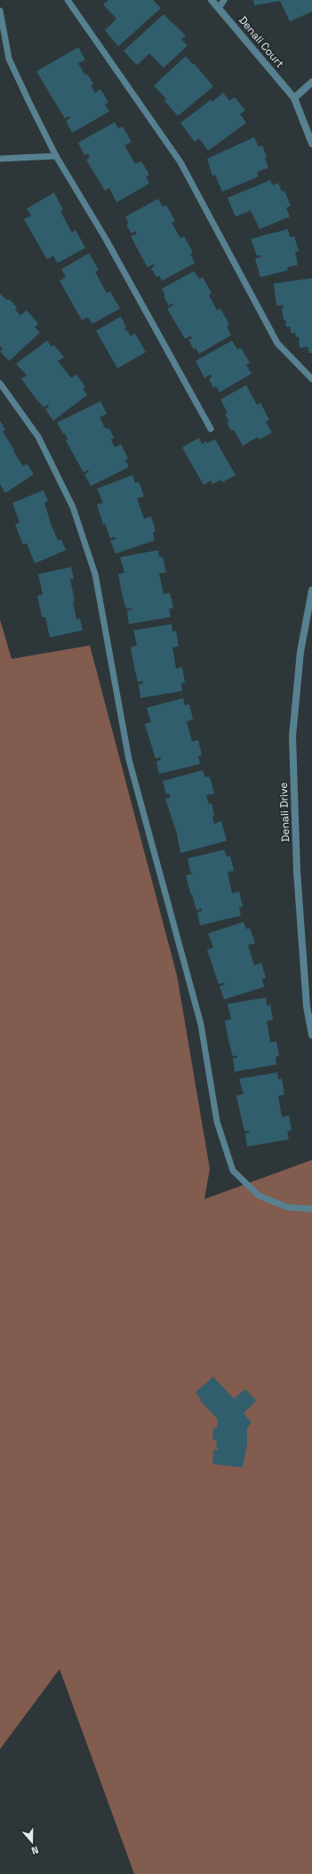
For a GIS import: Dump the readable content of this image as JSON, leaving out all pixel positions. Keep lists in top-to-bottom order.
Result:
{
  "streets": {
    "street": ["Denali Court", "Denali Drive"]
  },
  "north": "bottom"
}
